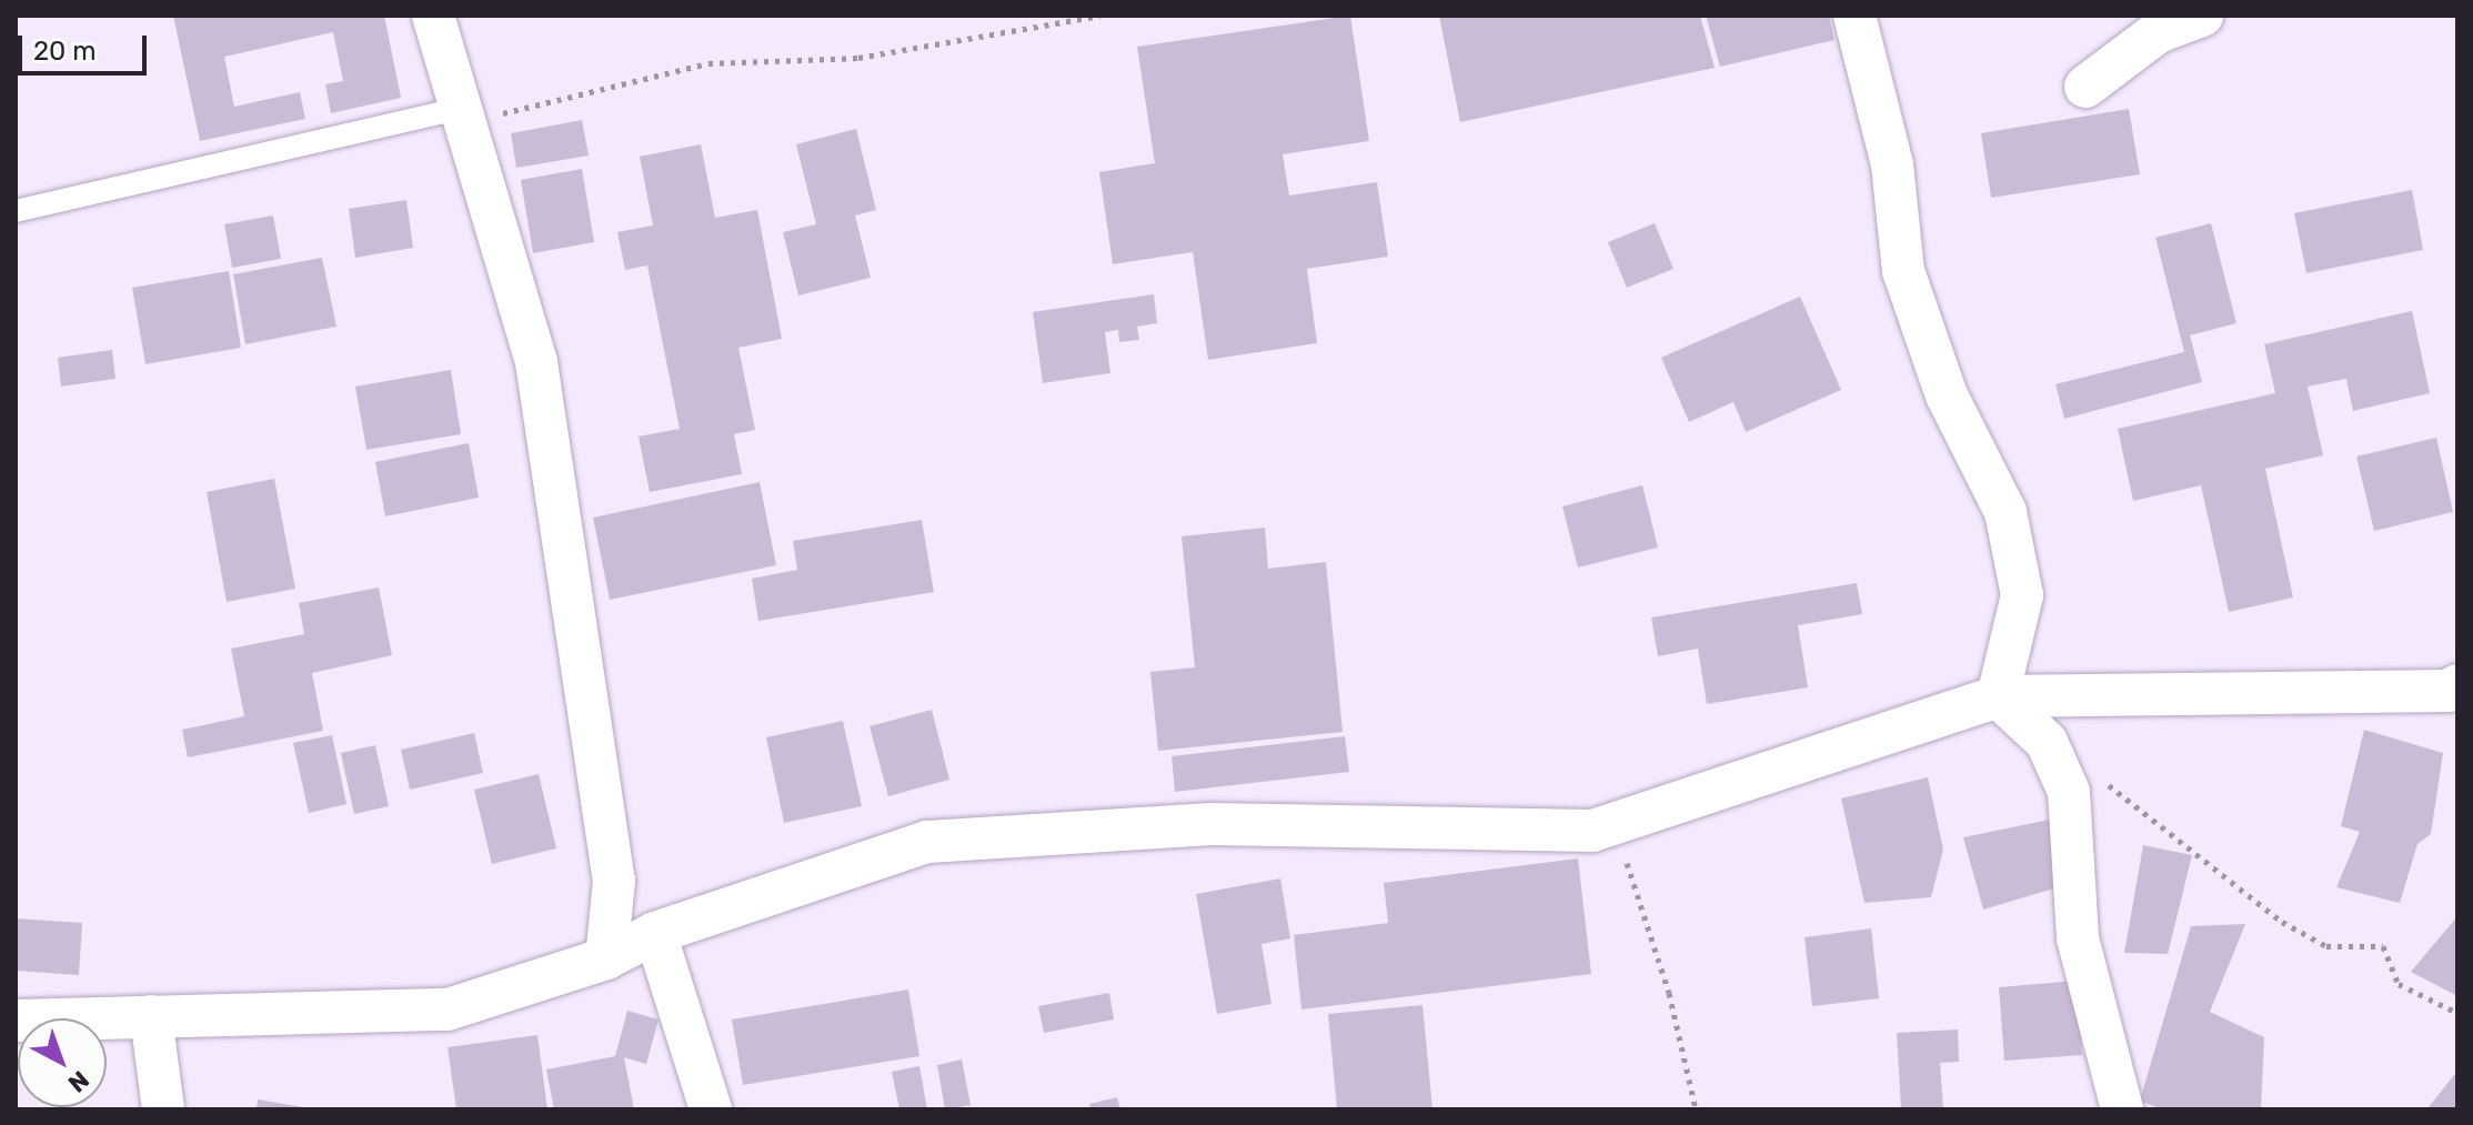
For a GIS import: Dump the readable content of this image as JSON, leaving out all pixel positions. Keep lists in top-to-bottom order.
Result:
{
  "scale_bar": "20 m",
  "north": "bottom right"
}
